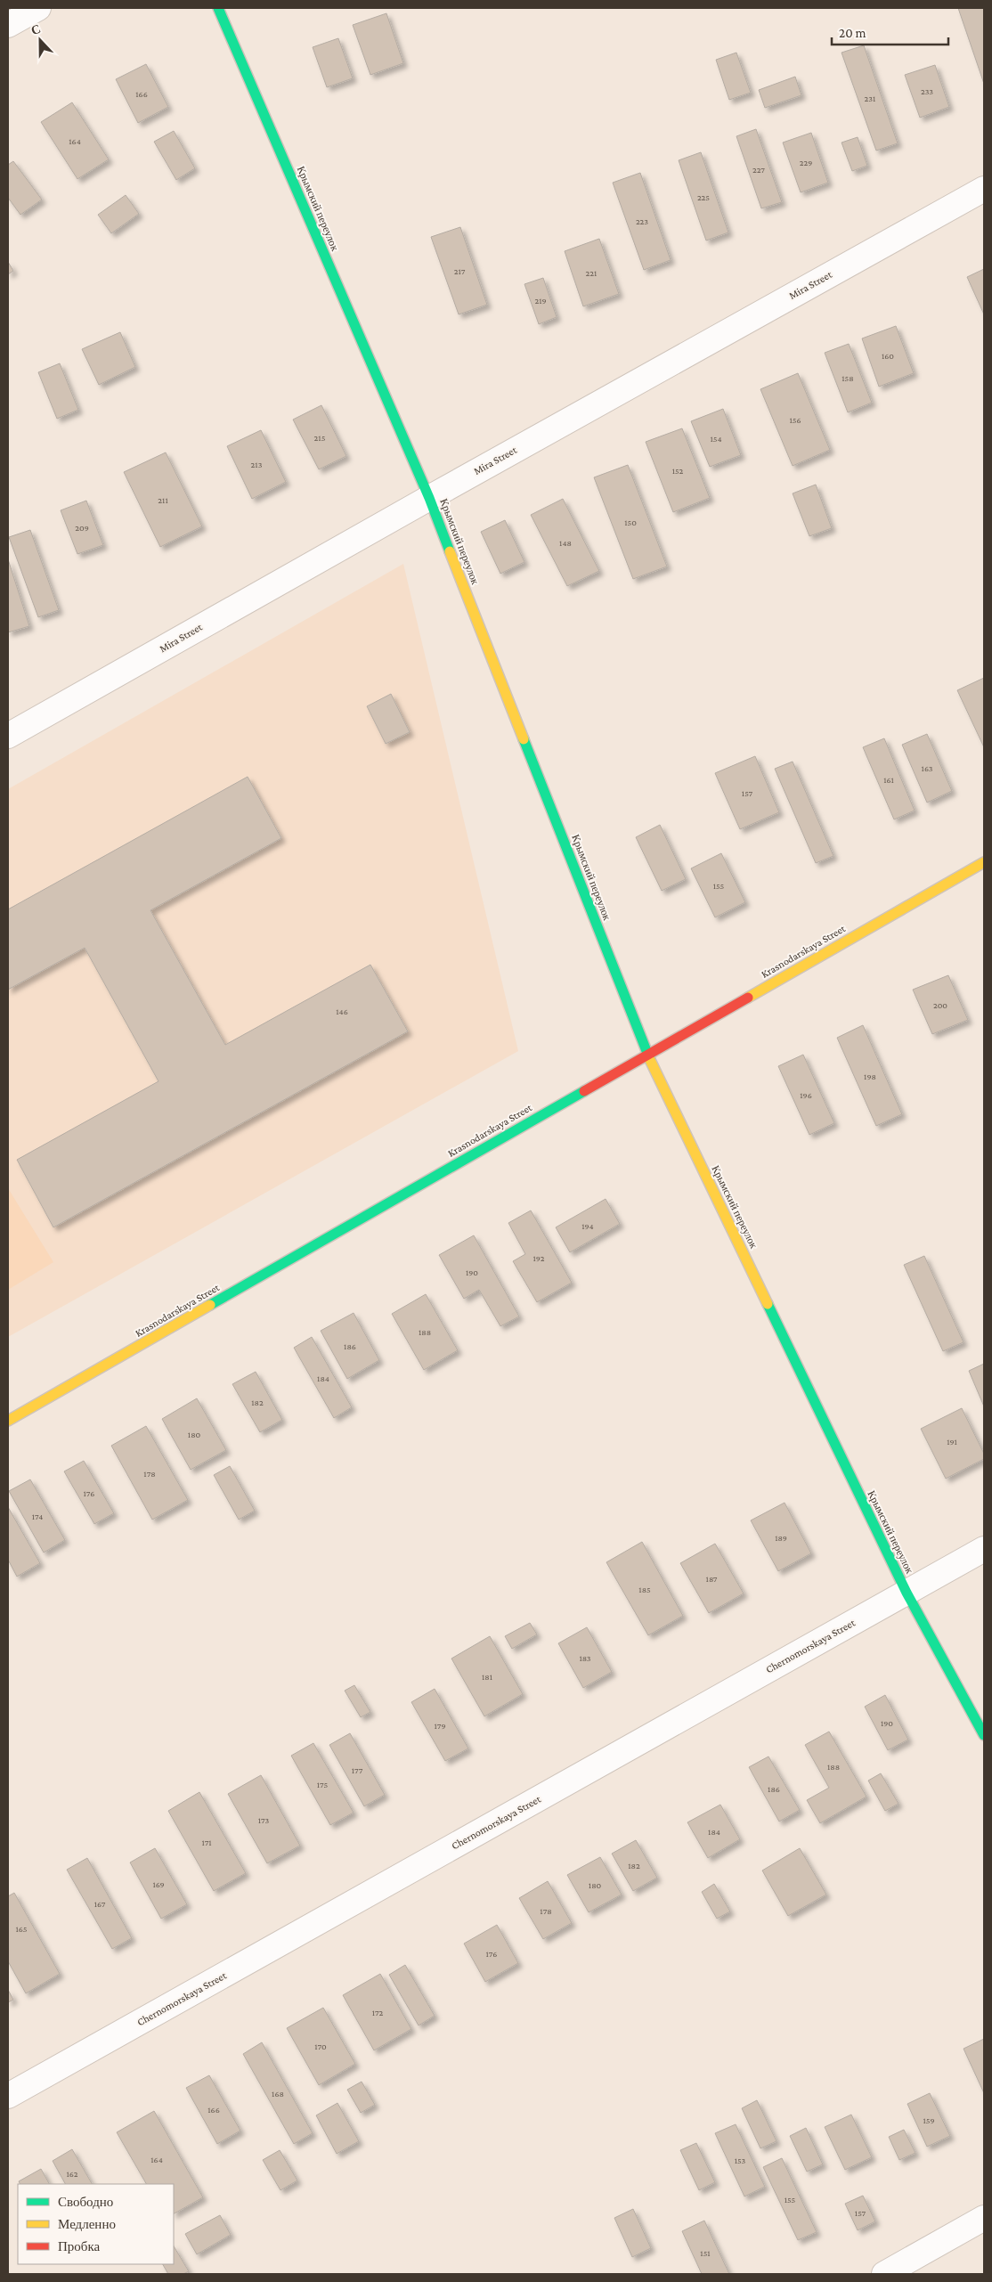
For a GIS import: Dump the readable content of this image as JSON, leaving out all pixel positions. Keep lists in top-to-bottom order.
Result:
{
  "streets": {
    "street": [
      "Крымский переулок",
      "Mira Street",
      "Krasnodarskaya Street",
      "Chernomorskaya Street"
    ]
  },
  "crossings": [
    ["Крымский переулок", "Mira Street"],
    ["Крымский переулок", "Krasnodarskaya Street"],
    ["Крымский переулок", "Chernomorskaya Street"]
  ],
  "house_numbers": [
    "233",
    "166",
    "231",
    "164",
    "229",
    "227",
    "225",
    "223",
    "217",
    "221",
    "219",
    "160",
    "158",
    "156",
    "215",
    "154",
    "213",
    "152",
    "211",
    "150",
    "209",
    "148",
    "163",
    "161",
    "157",
    "155",
    "200",
    "146",
    "198",
    "196",
    "194",
    "192",
    "190",
    "188",
    "186",
    "184",
    "182",
    "180",
    "191",
    "178",
    "176",
    "174",
    "189",
    "187",
    "185",
    "183",
    "181",
    "190",
    "179",
    "188",
    "177",
    "175",
    "186",
    "173",
    "184",
    "171",
    "182",
    "169",
    "180",
    "167",
    "178",
    "165",
    "176",
    "172",
    "170",
    "168",
    "166",
    "159",
    "164",
    "153",
    "162",
    "155",
    "157",
    "151"
  ],
  "legend": ["Свободно", "Медленно", "Пробка"],
  "scale_bar": "20 m",
  "north": "top"
}
